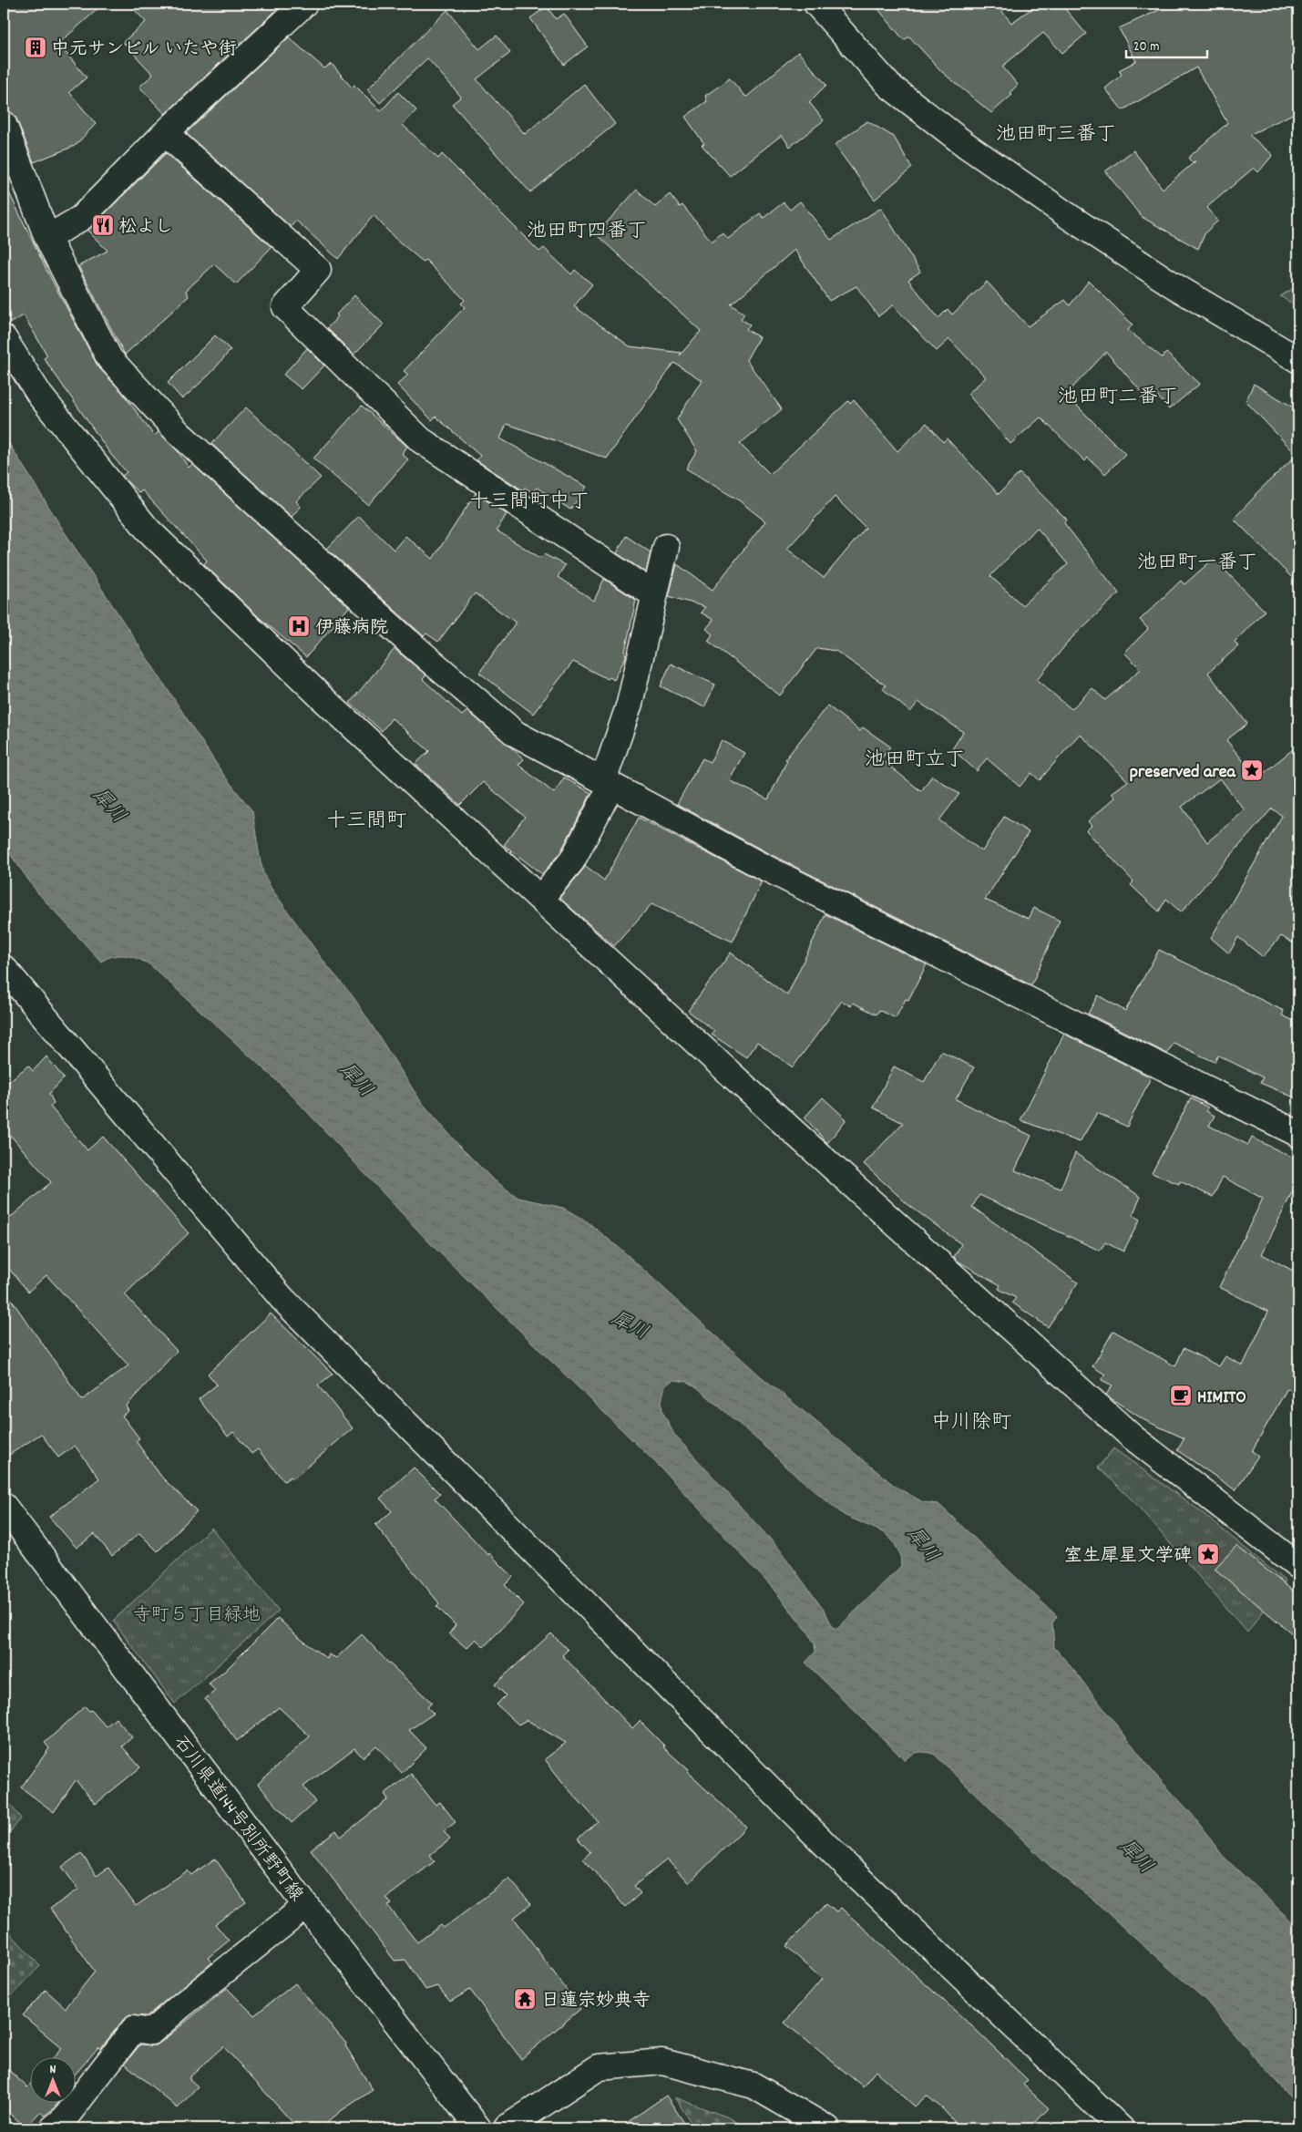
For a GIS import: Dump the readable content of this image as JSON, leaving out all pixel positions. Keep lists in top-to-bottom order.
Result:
{
  "streets": {
    "street": ["石川県道144号別所野町線"]
  },
  "districts": [
    "池田町三番丁",
    "池田町四番丁",
    "池田町二番丁",
    "十三間町中丁",
    "池田町一番丁",
    "池田町立丁",
    "十三間町",
    "中川除町"
  ],
  "water": ["犀川"],
  "parks": ["寺町５丁目緑地"],
  "places": {
    "building": ["中元サンビル いたや街"],
    "restaurant": ["松よし"],
    "hospital": ["伊藤病院"],
    "place": ["preserved area", "室生犀星文学碑"],
    "cafe": ["HIMITO"],
    "temple": ["日蓮宗妙典寺"]
  },
  "scale_bar": "20 m",
  "north": "top"
}
